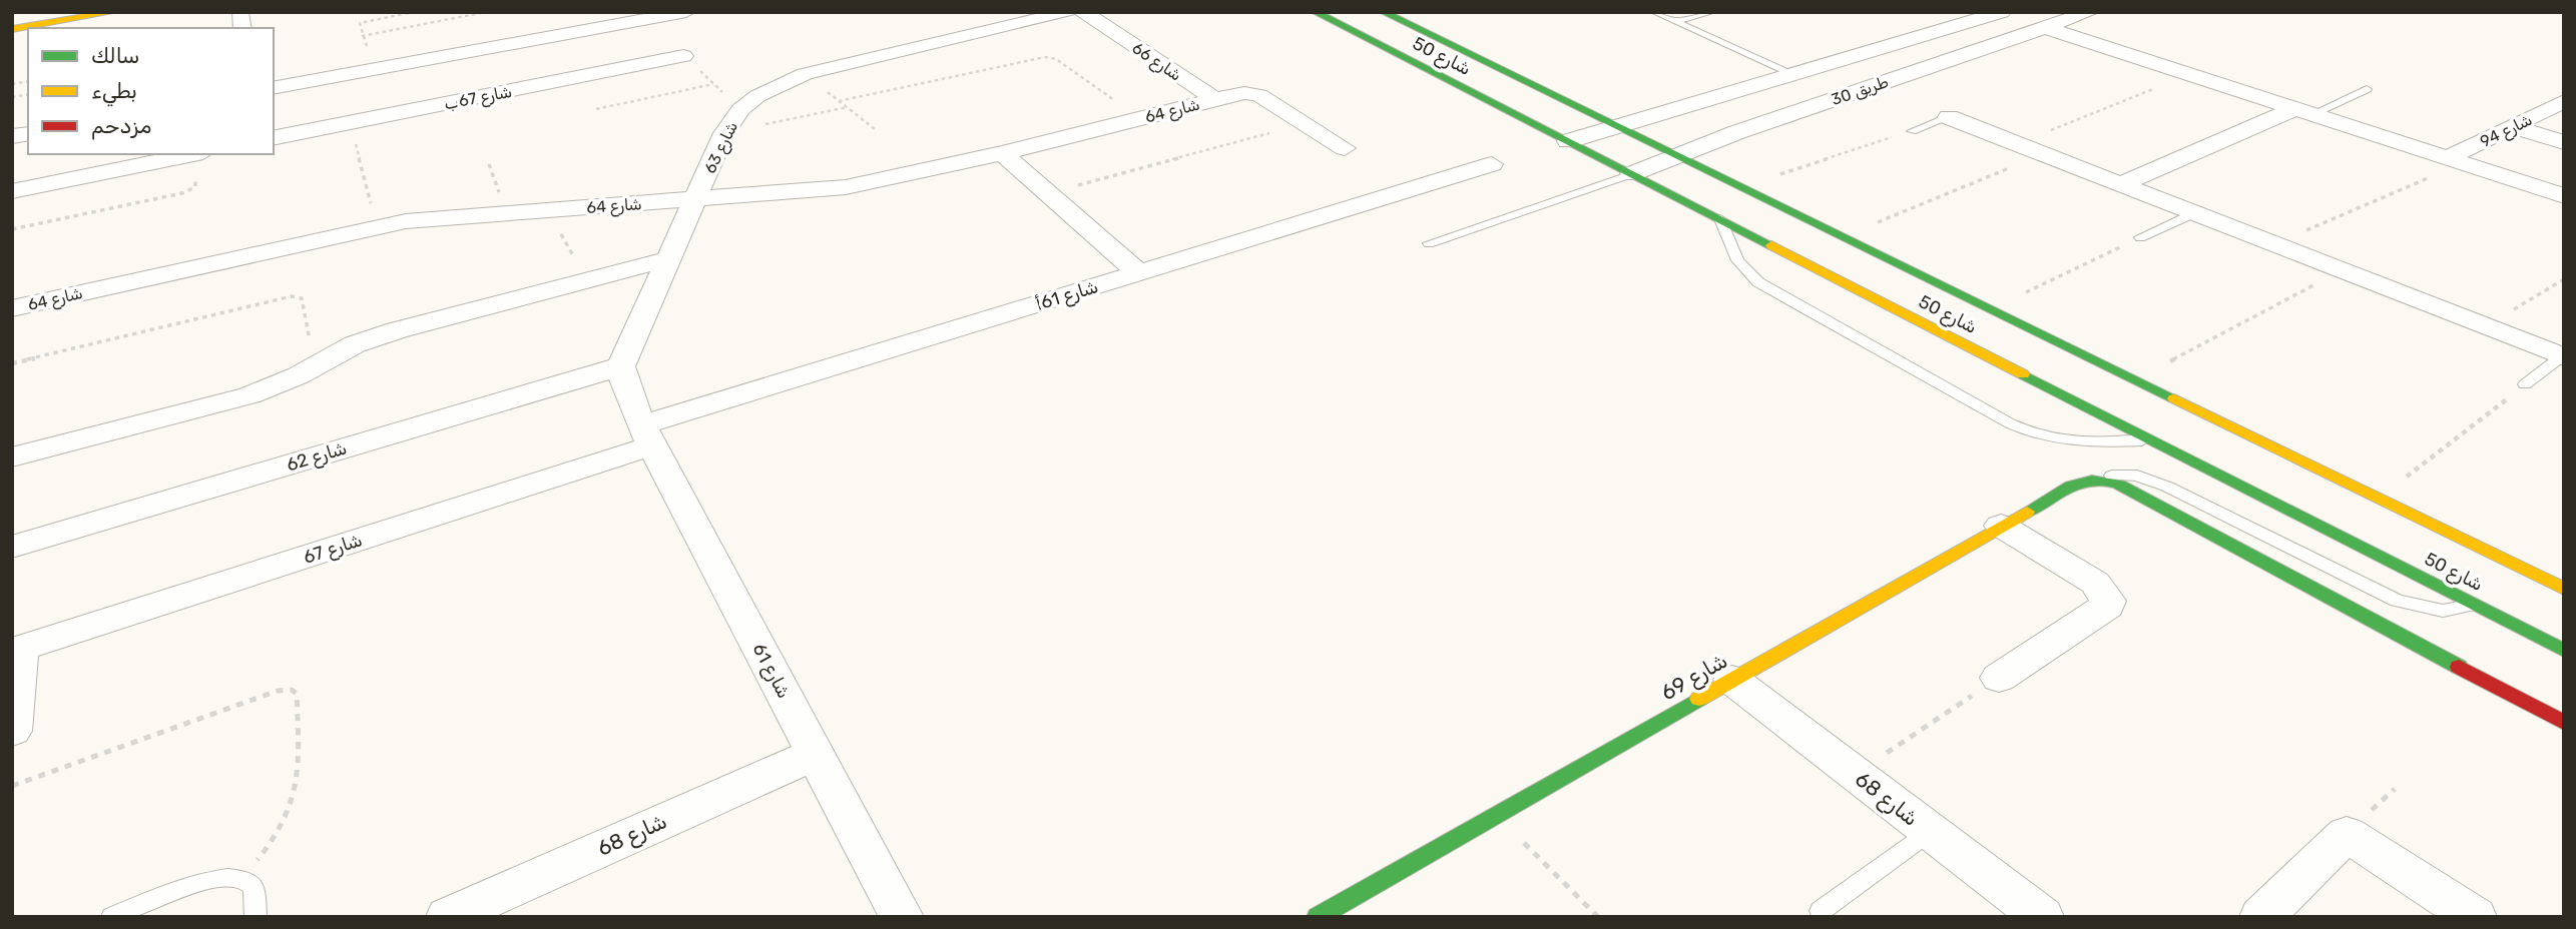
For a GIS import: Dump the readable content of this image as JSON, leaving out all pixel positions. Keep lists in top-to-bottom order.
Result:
{
  "streets": {
    "street": [
      "شارع 50",
      "شارع 66",
      "طريق 30",
      "شارع 67ب",
      "شارع 64",
      "شارع 94",
      "شارع 63",
      "شارع 61أ",
      "شارع 62",
      "شارع 67",
      "شارع 61",
      "شارع 69",
      "شارع 68"
    ]
  },
  "crossings": [
    ["شارع 50", "طريق 30"],
    ["شارع 66", "شارع 64"],
    ["شارع 64", "شارع 63"],
    ["شارع 63", "شارع 62"],
    ["شارع 61أ", "شارع 67"],
    ["شارع 61أ", "شارع 61"],
    ["شارع 67", "شارع 61"],
    ["شارع 61", "شارع 68"],
    ["شارع 69", "شارع 68"]
  ],
  "legend": ["سالك", "بطيء", "مزدحم"]
}
